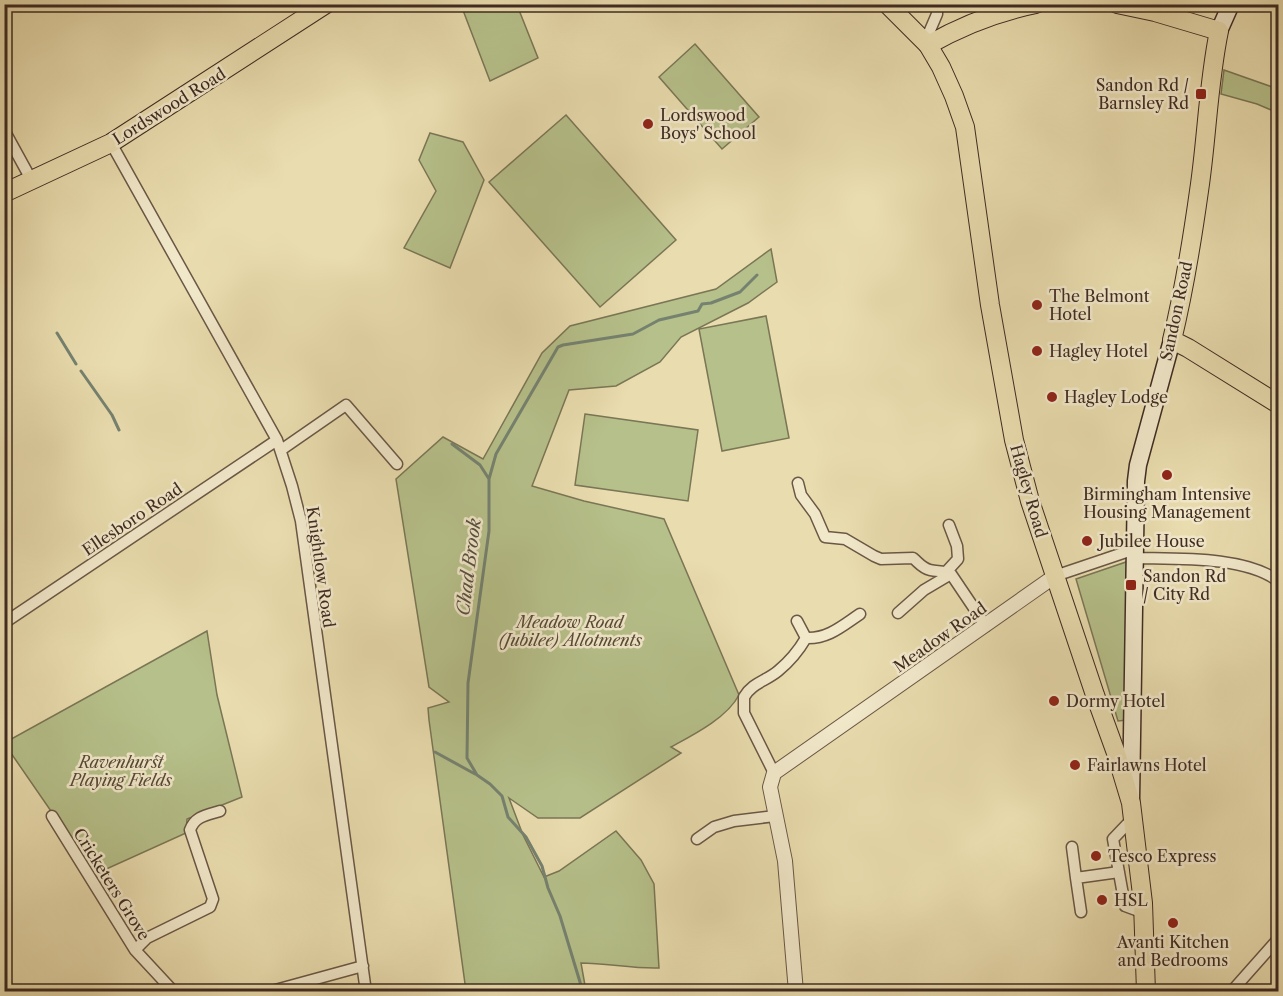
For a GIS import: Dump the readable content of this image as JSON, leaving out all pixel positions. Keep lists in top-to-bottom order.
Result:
{
  "streets": {
    "main road": ["Lordswood Road", "Sandon Road", "Hagley Road"],
    "street": [
      "Ellesboro Road",
      "Knightlow Road",
      "Meadow Road",
      "Cricketers Grove"
    ]
  },
  "crossings": [
    ["Lordswood Road", "Knightlow Road"],
    ["Sandon Road", "Hagley Road"],
    ["Sandon Road", "Meadow Road"],
    ["Hagley Road", "Meadow Road"],
    ["Ellesboro Road", "Knightlow Road"]
  ],
  "water": ["Chad Brook"],
  "parks": ["Meadow Road (Jubilee) Allotments", "Ravenhurst Playing Fields"],
  "places": {
    "transit": ["Sandon Rd / Barnsley Rd", "Sandon Rd / City Rd"],
    "other": [
      "Lordswood Boys' School",
      "The Belmont Hotel",
      "Hagley Hotel",
      "Hagley Lodge",
      "Birmingham Intensive Housing Management",
      "Jubilee House",
      "Dormy Hotel",
      "Fairlawns Hotel",
      "Tesco Express",
      "HSL",
      "Avanti Kitchen and Bedrooms"
    ]
  }
}
